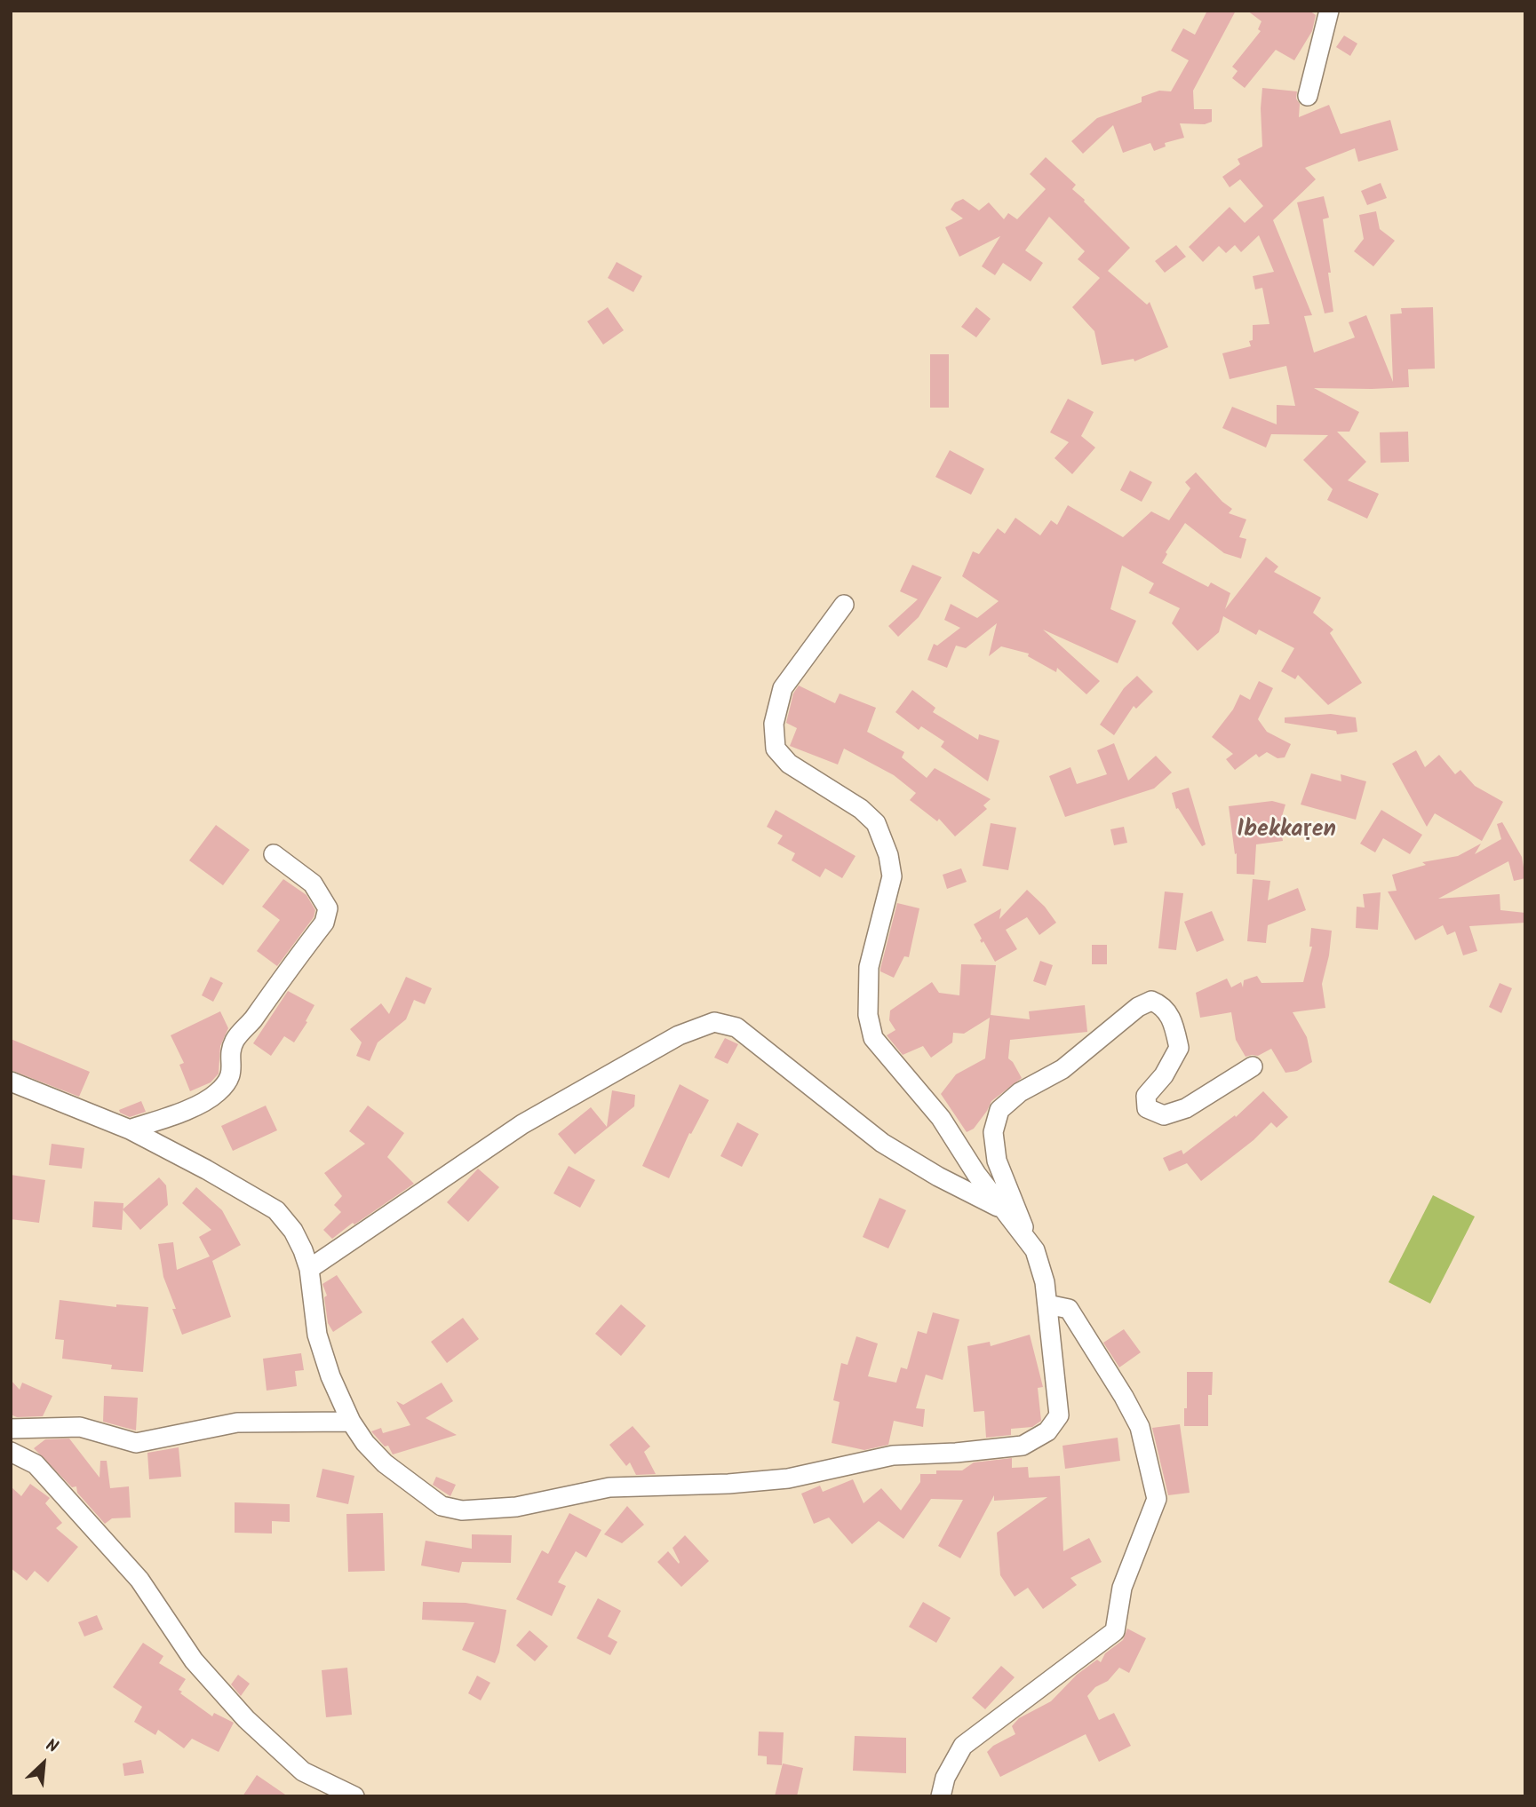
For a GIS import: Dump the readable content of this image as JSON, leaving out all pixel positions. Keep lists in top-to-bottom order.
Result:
{
  "districts": ["Ibekkaṛen"],
  "north": "top right"
}
